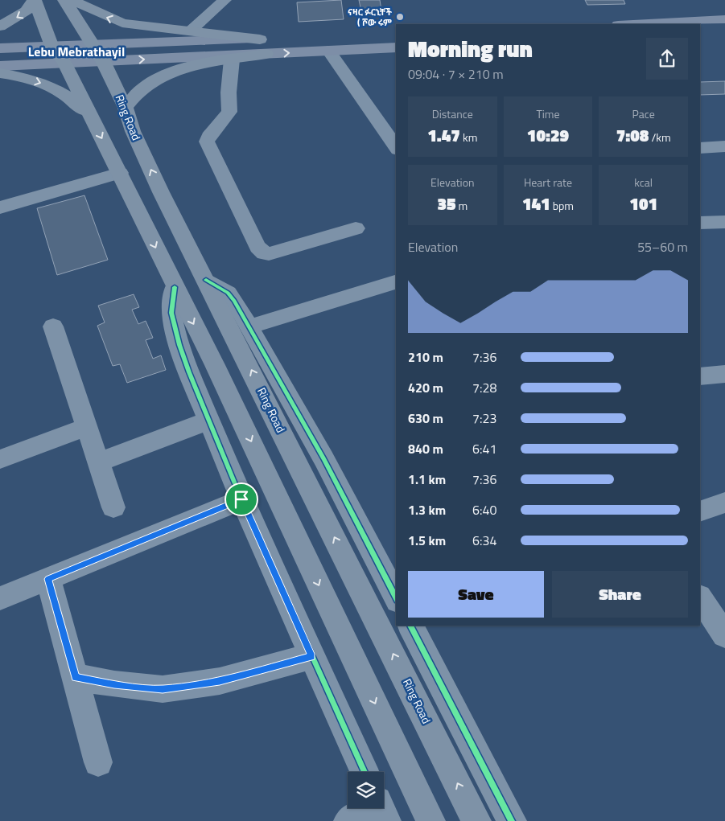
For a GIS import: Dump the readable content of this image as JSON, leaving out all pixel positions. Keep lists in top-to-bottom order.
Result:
{
  "streets": {
    "highway": ["Ring Road"]
  },
  "districts": ["Lebu Mebrathayil"],
  "places": ["ናዛር ፉርኒቸች ( ሾው ሩም"],
  "page": {
    "heading": ["Morning run", "09:04 · 7 × 210 m"],
    "stats": [
      ["Distance", "1.47 km"],
      ["Time", "10:29"],
      ["Pace", "7:08 /km"],
      ["Elevation", "35 m"],
      ["Heart rate", "141 bpm"],
      ["kcal", "101"]
    ],
    "chart": ["Elevation", "55–60 m"],
    "list": [
      {
        "name": "210 m",
        "note": "7:36"
      },
      {
        "name": "420 m",
        "note": "7:28"
      },
      {
        "name": "630 m",
        "note": "7:23"
      },
      {
        "name": "840 m",
        "note": "6:41"
      },
      {
        "name": "1.1 km",
        "note": "7:36"
      },
      {
        "name": "1.3 km",
        "note": "6:40"
      },
      {
        "name": "1.5 km",
        "note": "6:34"
      }
    ],
    "buttons": ["Save", "Share"]
  }
}
